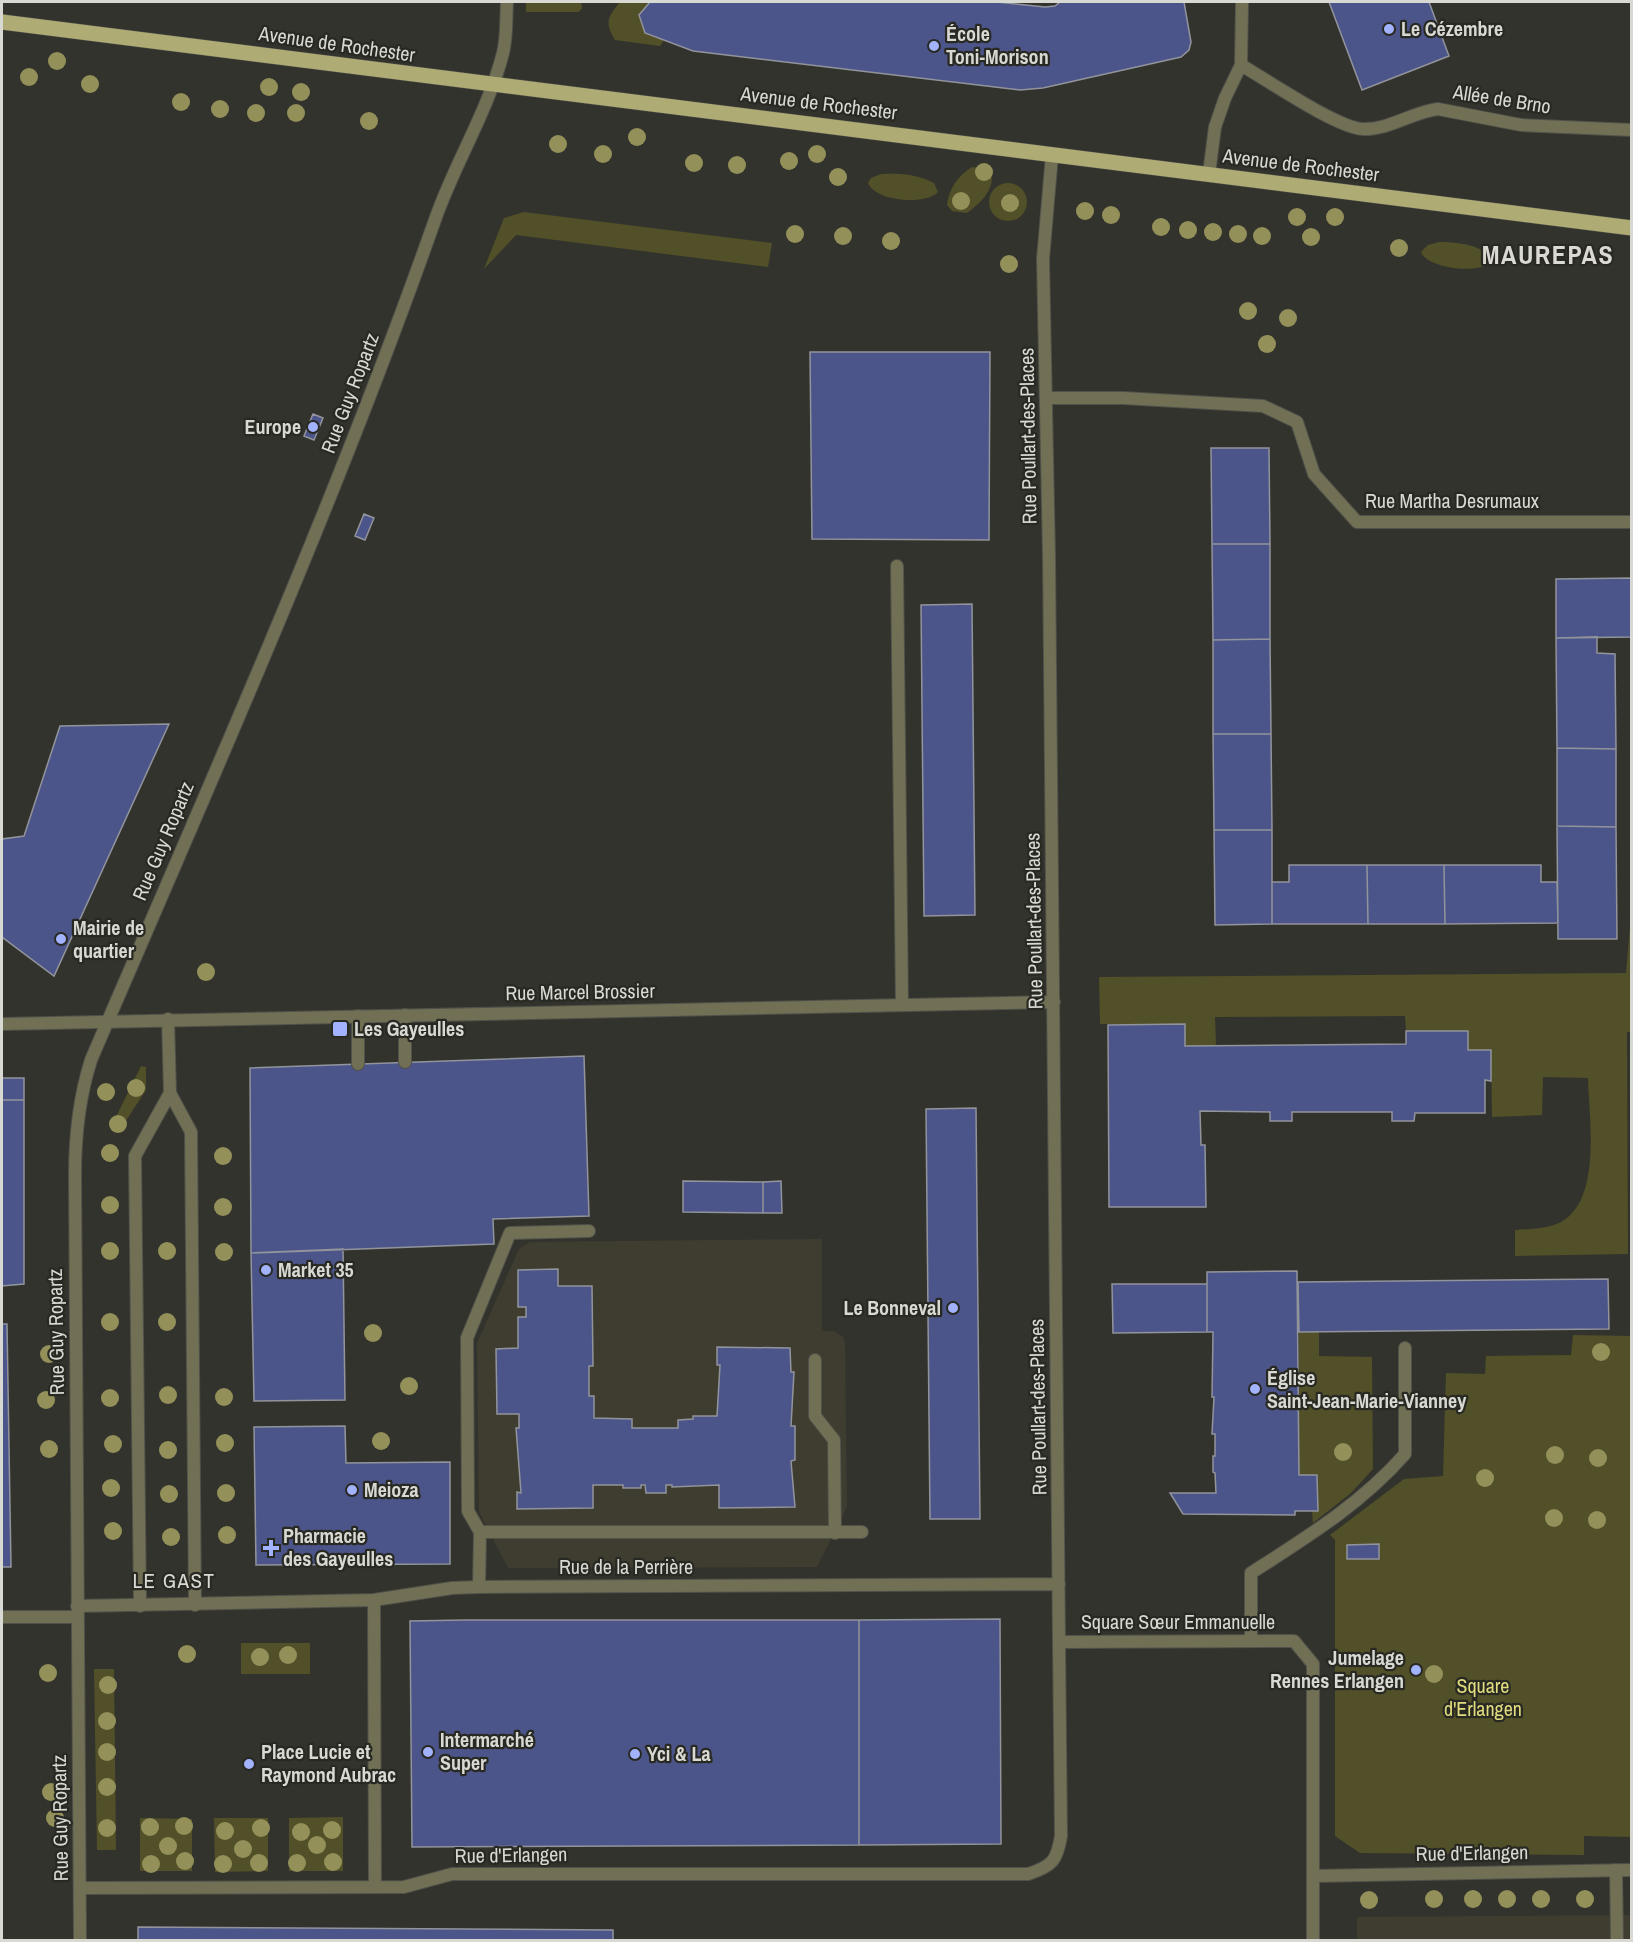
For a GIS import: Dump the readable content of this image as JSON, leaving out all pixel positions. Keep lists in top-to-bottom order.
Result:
{
  "streets": {
    "main road": ["Avenue de Rochester"],
    "street": [
      "Allée de Brno",
      "Rue Guy Ropartz",
      "Rue Poullart-des-Places",
      "Rue Martha Desrumaux",
      "Rue Marcel Brossier",
      "Rue de la Perrière",
      "Square Sœur Emmanuelle",
      "Rue d'Erlangen"
    ]
  },
  "crossings": [
    ["Avenue de Rochester", "Rue Guy Ropartz"],
    ["Avenue de Rochester", "Rue Poullart-des-Places"],
    ["Rue Guy Ropartz", "Rue Marcel Brossier"],
    ["Rue Guy Ropartz", "Rue d'Erlangen"],
    ["Rue Poullart-des-Places", "Rue Martha Desrumaux"],
    ["Rue Poullart-des-Places", "Rue Marcel Brossier"],
    ["Rue Poullart-des-Places", "Rue de la Perrière"],
    ["Rue Poullart-des-Places", "Square Sœur Emmanuelle"],
    ["Rue de la Perrière", "Square Sœur Emmanuelle"],
    ["Square Sœur Emmanuelle", "Rue d'Erlangen"]
  ],
  "districts": ["MAUREPAS", "LE GAST"],
  "parks": ["Square d'Erlangen"],
  "places": {
    "other": [
      "Le Cézembre",
      "École Toni-Morison",
      "Europe",
      "Mairie de quartier",
      "Market 35",
      "Le Bonneval",
      "Église Saint-Jean-Marie-Vianney",
      "Meioza",
      "Jumelage Rennes Erlangen",
      "Intermarché Super",
      "Yci & La",
      "Place Lucie et Raymond Aubrac"
    ],
    "transit": ["Les Gayeulles"],
    "health": ["Pharmacie des Gayeulles"]
  }
}
